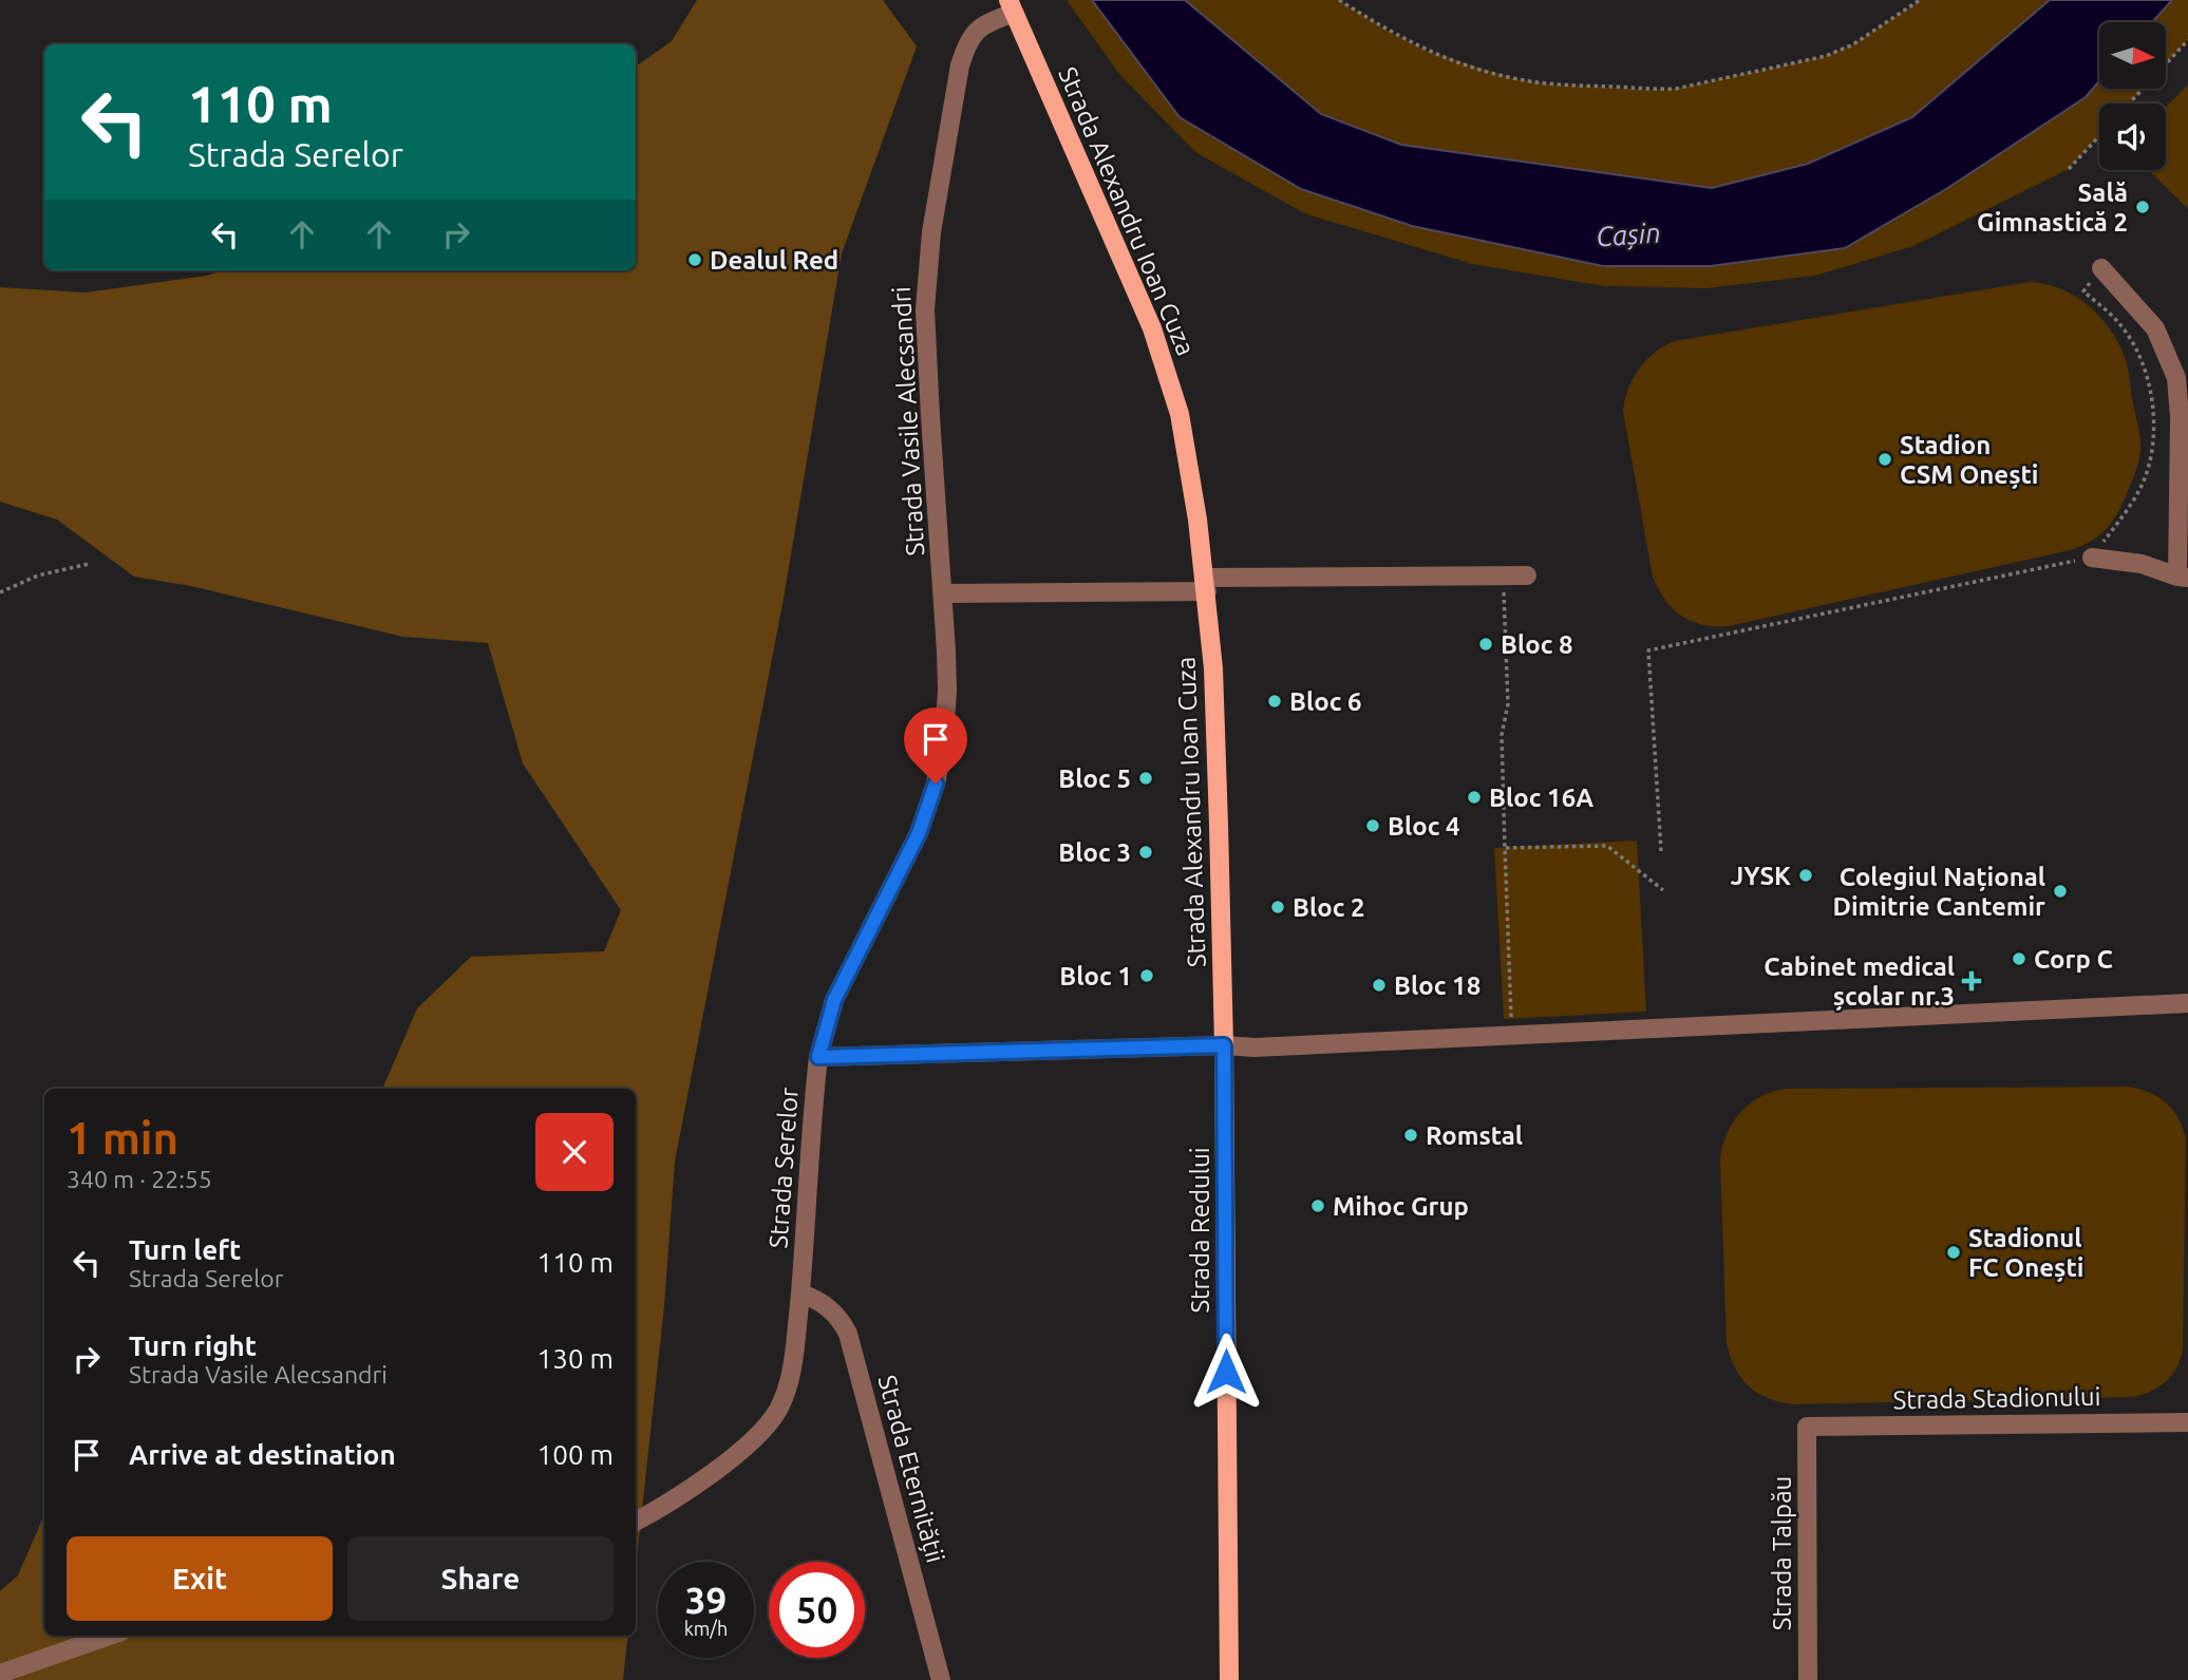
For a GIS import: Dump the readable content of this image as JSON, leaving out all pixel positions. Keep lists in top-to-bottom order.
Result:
{
  "streets": {
    "main road": ["Strada Alexandru Ioan Cuza", "Strada Redului"],
    "street": [
      "Strada Vasile Alecsandri",
      "Strada Serelor",
      "Strada Stadionului",
      "Strada Eternității",
      "Strada Talpău"
    ]
  },
  "crossings": [
    ["Strada Alexandru Ioan Cuza", "Strada Vasile Alecsandri"],
    ["Strada Alexandru Ioan Cuza", "Strada Serelor"],
    ["Strada Alexandru Ioan Cuza", "Strada Redului"],
    ["Strada Vasile Alecsandri", "Strada Serelor"],
    ["Strada Serelor", "Strada Redului"],
    ["Strada Serelor", "Strada Eternității"],
    ["Strada Stadionului", "Strada Talpău"]
  ],
  "water": ["Cașin"],
  "places": {
    "other": [
      "Sală Gimnastică 2",
      "Dealul Red",
      "Stadion CSM Onești",
      "Bloc 8",
      "Bloc 6",
      "Bloc 5",
      "Bloc 16A",
      "Bloc 4",
      "Bloc 3",
      "JYSK",
      "Colegiul Național Dimitrie Cantemir",
      "Bloc 2",
      "Corp C",
      "Bloc 1",
      "Bloc 18",
      "Romstal",
      "Mihoc Grup",
      "Stadionul FC Onești"
    ],
    "health": ["Cabinet medical școlar nr.3"]
  },
  "north": "right",
  "page": {
    "turn": ["110 m", "Strada Serelor"],
    "heading": ["1 min", "340 m · 22:55"],
    "list": [
      {
        "name": "Turn left",
        "note": "Strada Serelor",
        "value": "110 m"
      },
      {
        "name": "Turn right",
        "note": "Strada Vasile Alecsandri",
        "value": "130 m"
      },
      {
        "name": "Arrive at destination",
        "value": "100 m"
      }
    ],
    "buttons": ["Exit", "Share"],
    "speed": "39 km/h",
    "limit": "50"
  }
}
